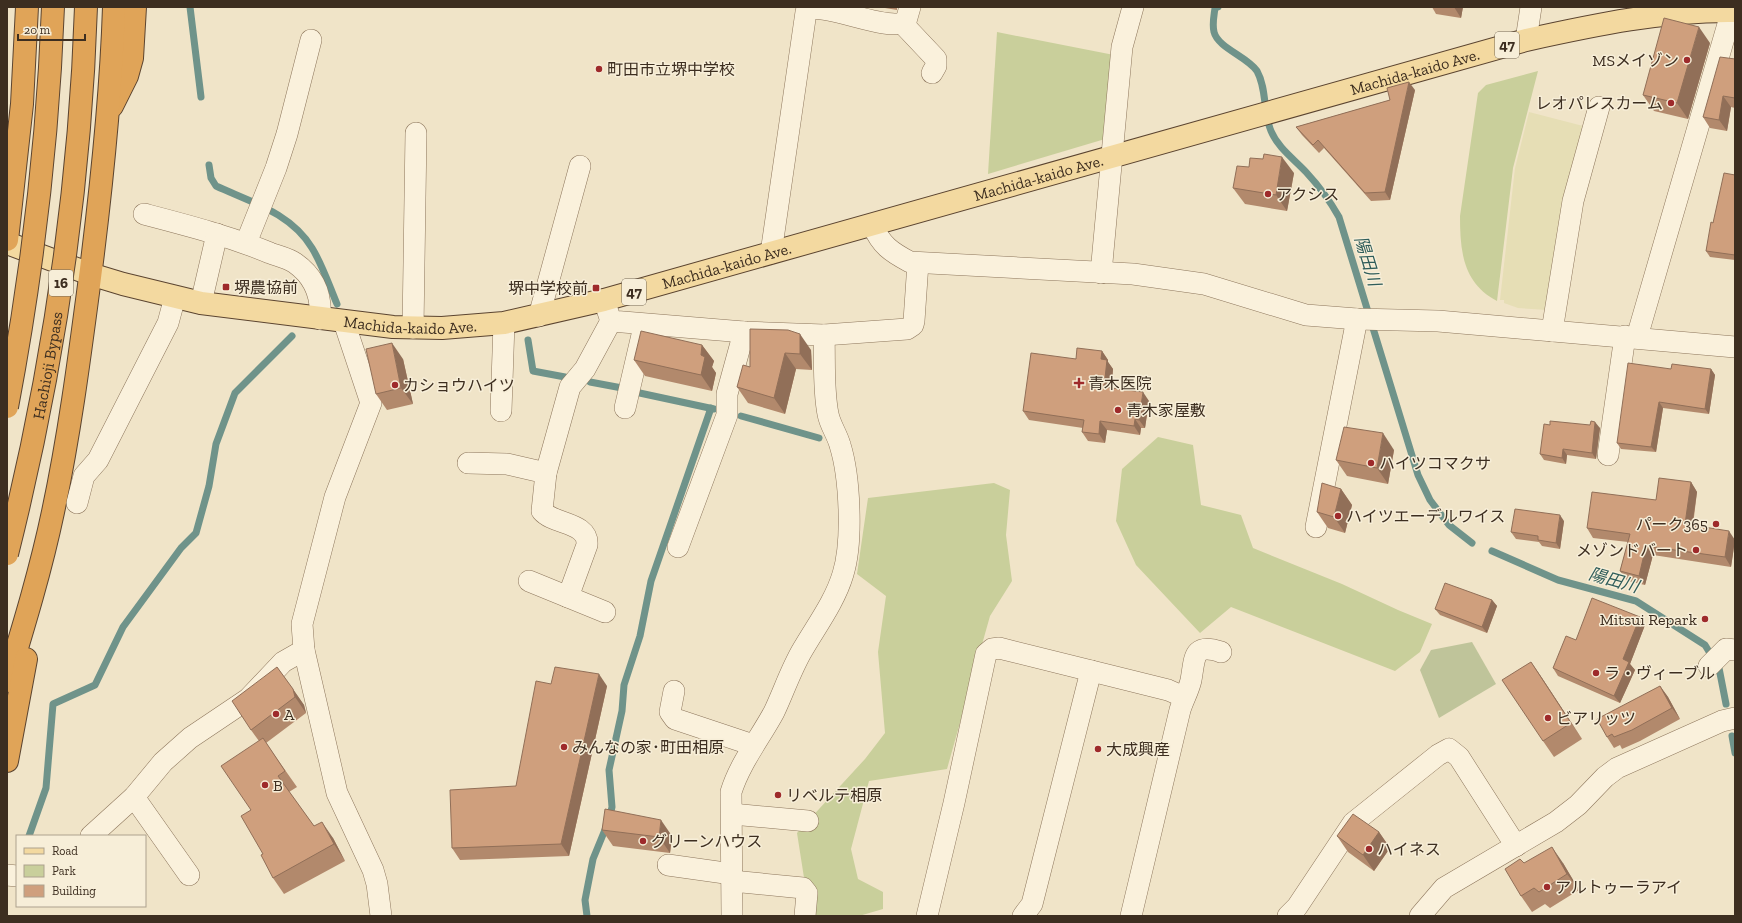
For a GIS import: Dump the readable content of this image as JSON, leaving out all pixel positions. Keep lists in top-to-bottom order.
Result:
{
  "streets": {
    "highway": ["16", "Hachioji Bypass"],
    "main road": ["47", "Machida-kaido Ave."]
  },
  "crossings": [
    ["Machida-kaido Ave.", "16"]
  ],
  "water": ["陽田川"],
  "places": {
    "other": [
      "MSメイゾン",
      "町田市立堺中学校",
      "レオパレスカーム",
      "アクシス",
      "カショウハイツ",
      "青木家屋敷",
      "ハイツコマクサ",
      "ハイツエーデルワイス",
      "パーク365",
      "メゾンドバート",
      "Mitsui Repark",
      "ラ・ヴィーブル",
      "A",
      "ビアリッツ",
      "みんなの家･町田相原",
      "大成興産",
      "B",
      "リベルテ相原",
      "グリーンハウス",
      "ハイネス",
      "アルトゥーラアイ"
    ],
    "transit": ["堺農協前", "堺中学校前"],
    "health": ["青木医院"]
  },
  "legend": ["Road", "Park", "Building"],
  "scale_bar": "20 m"
}
